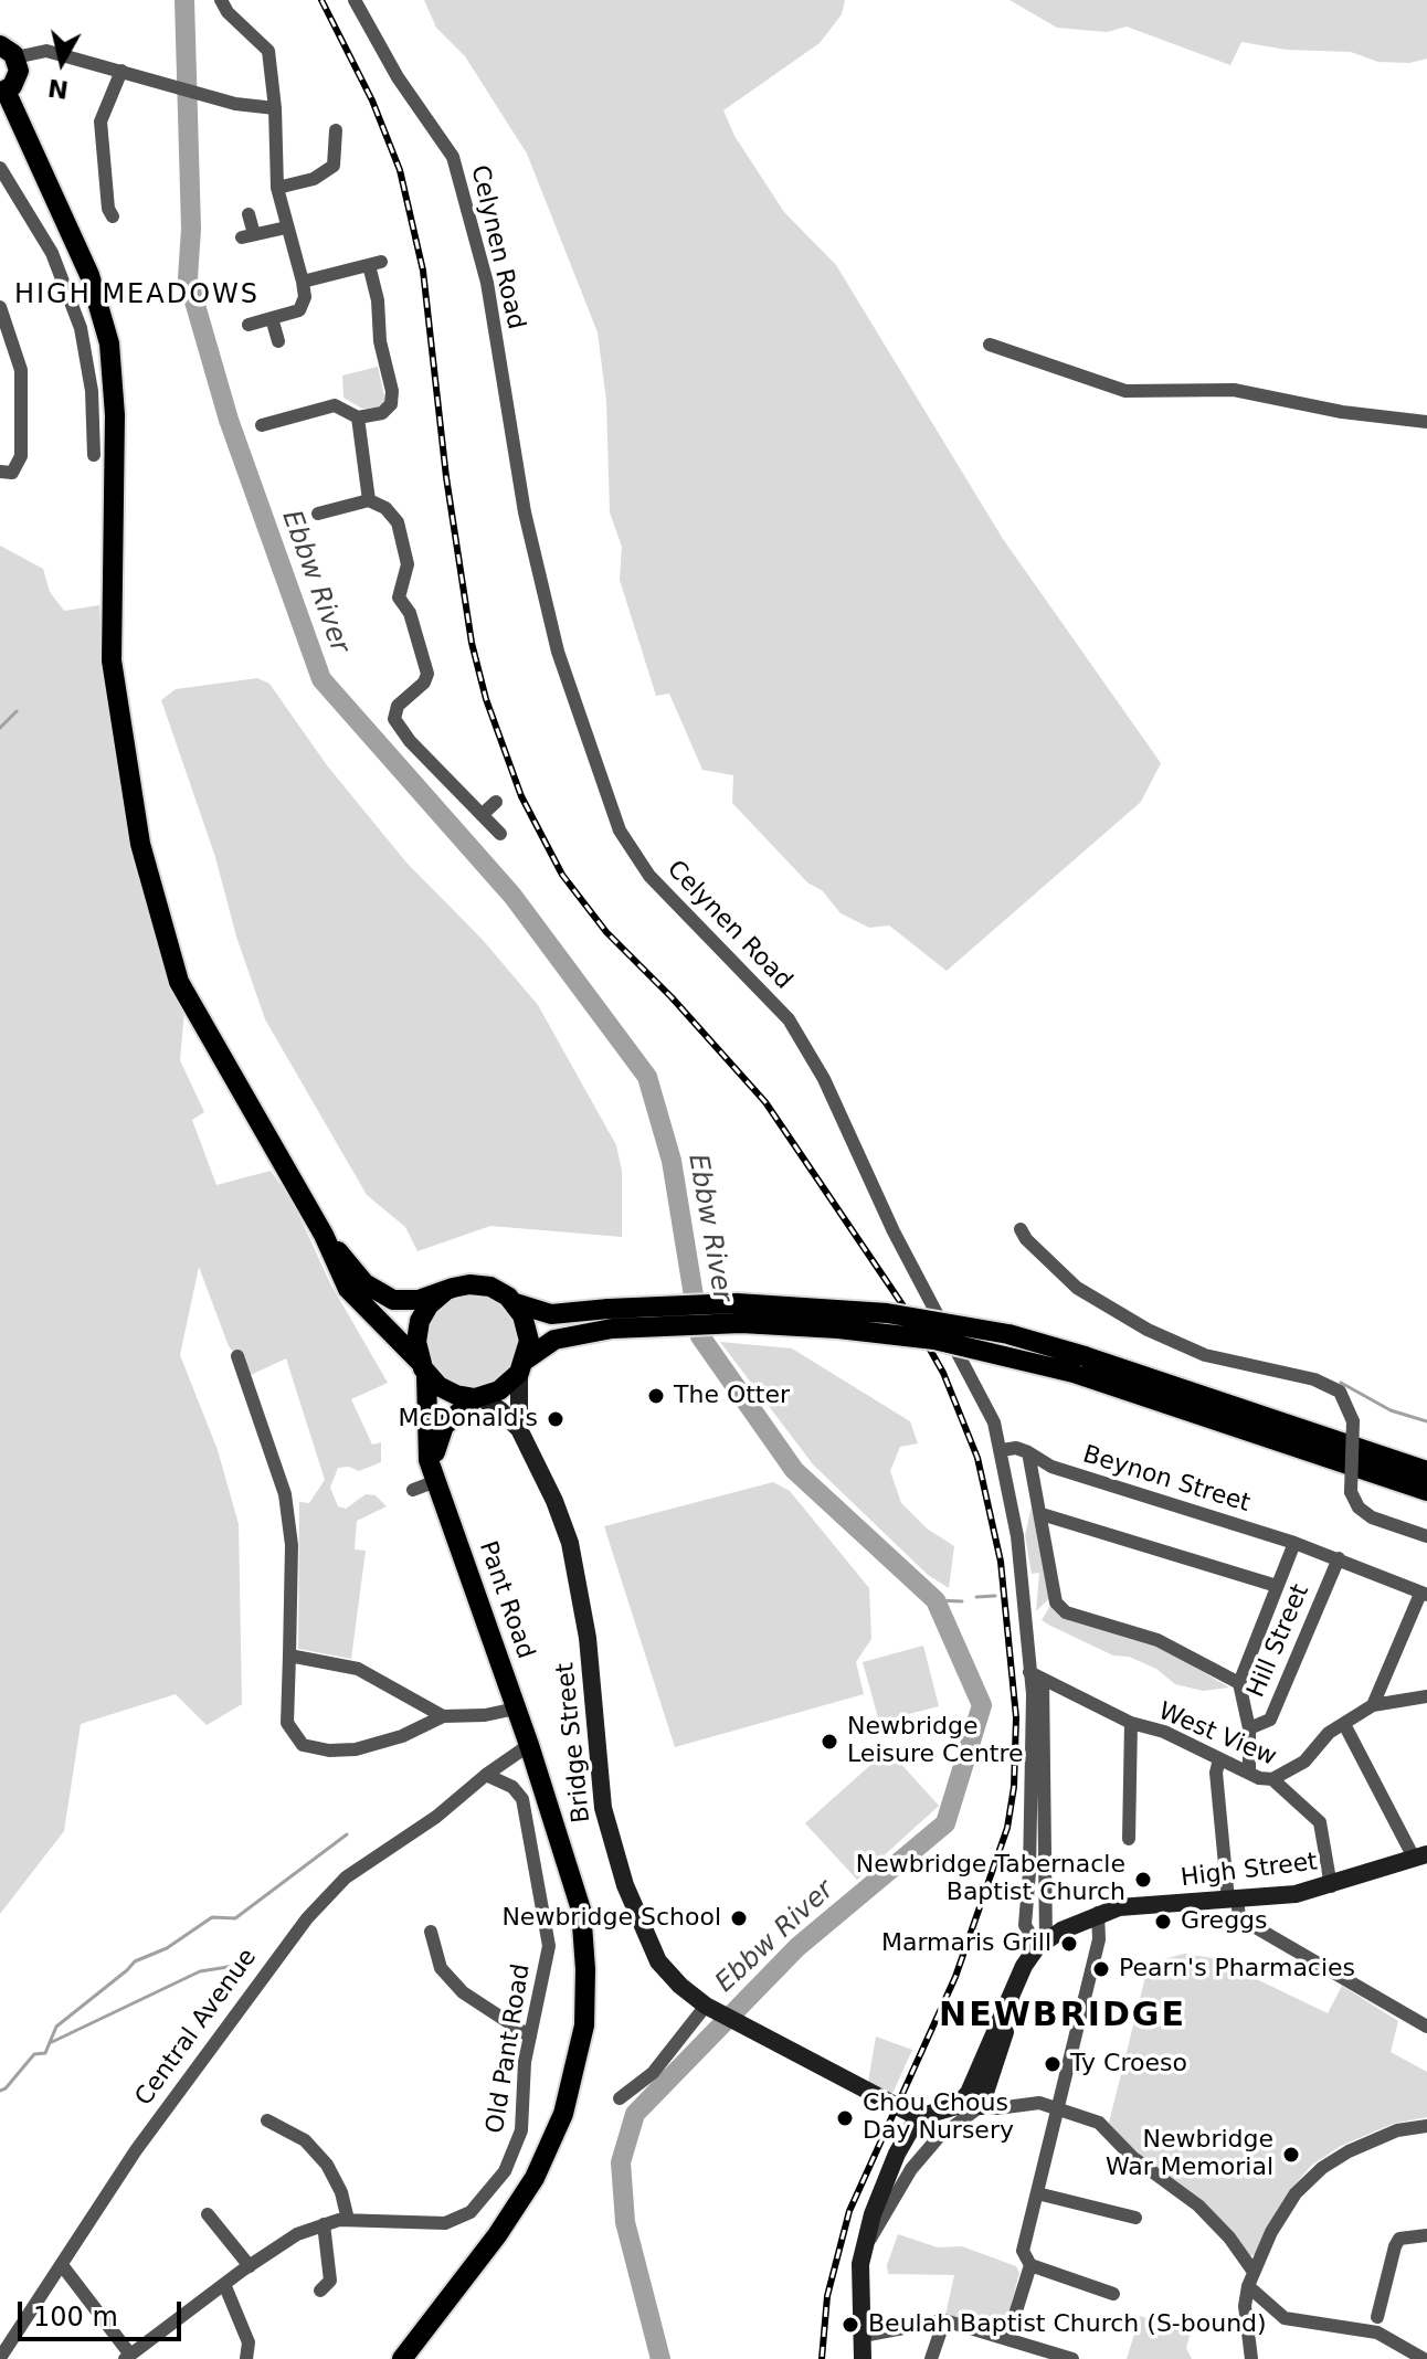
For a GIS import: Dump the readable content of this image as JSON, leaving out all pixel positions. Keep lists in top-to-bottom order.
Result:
{
  "streets": {
    "main road": ["Pant Road"],
    "street": [
      "Celynen Road",
      "Beynon Street",
      "Hill Street",
      "West View",
      "Bridge Street",
      "High Street",
      "Central Avenue",
      "Old Pant Road"
    ]
  },
  "crossings": [
    ["Celynen Road", "West View"],
    ["Celynen Road", "High Street"],
    ["Beynon Street", "Hill Street"],
    ["Pant Road", "Bridge Street"],
    ["West View", "High Street"],
    ["Central Avenue", "Old Pant Road"]
  ],
  "districts": ["HIGH MEADOWS", "NEWBRIDGE"],
  "water": ["Ebbw River"],
  "places": [
    "The Otter",
    "McDonald's",
    "Newbridge Leisure Centre",
    "Newbridge Tabernacle Baptist Church",
    "Newbridge School",
    "Greggs",
    "Marmaris Grill",
    "Pearn's Pharmacies",
    "Ty Croeso",
    "Chou Chous Day Nursery",
    "Newbridge War Memorial",
    "Beulah Baptist Church (S-bound)"
  ],
  "scale_bar": "100 m",
  "north": "bottom"
}
